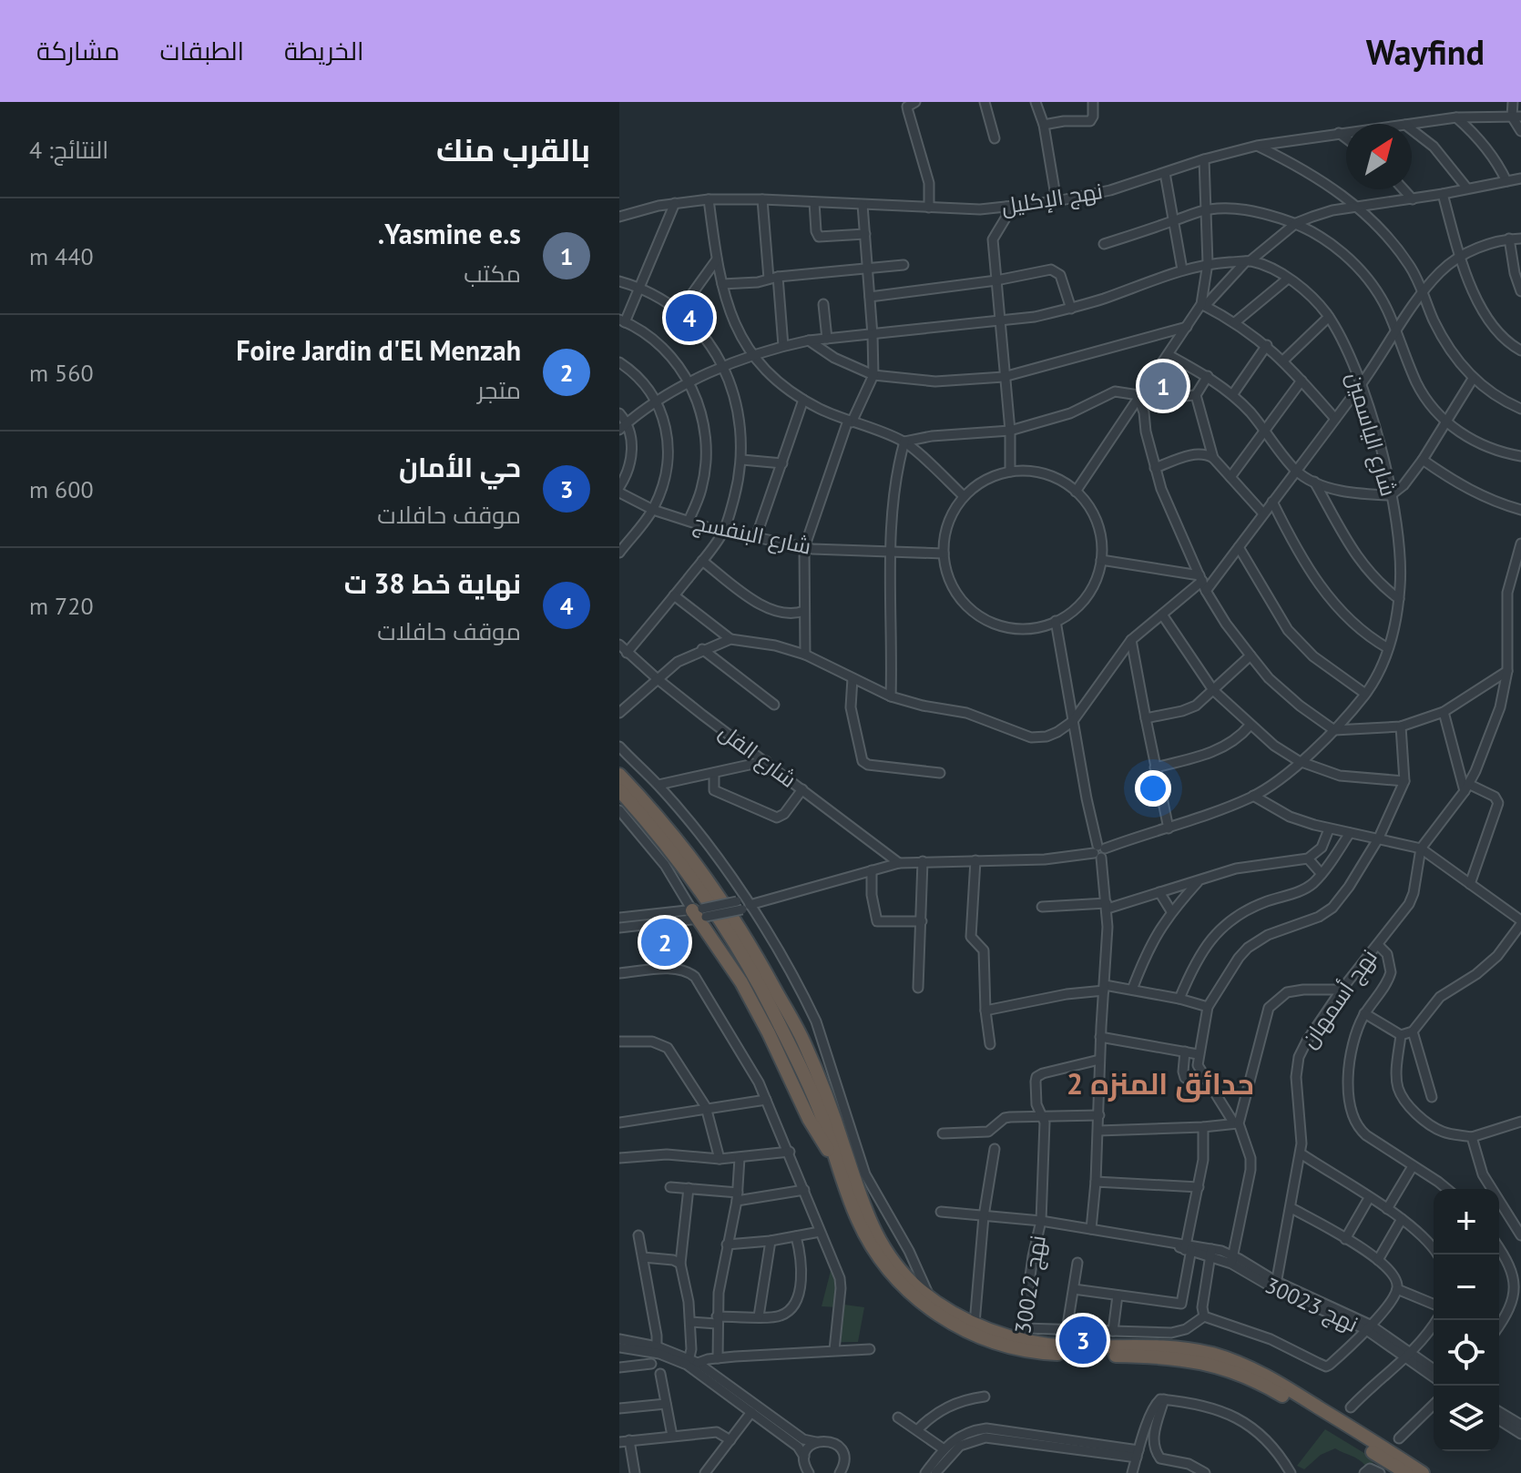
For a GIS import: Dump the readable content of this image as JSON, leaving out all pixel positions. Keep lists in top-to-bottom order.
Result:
{
  "streets": {
    "street": [
      "نهج الإكليل",
      "شارع الياسمين",
      "شارع البنفسج",
      "شارع الفل",
      "نهج أسمهان",
      "نهج 30022",
      "نهج 30023"
    ]
  },
  "crossings": [
    ["شارع الياسمين", "شارع الفل"],
    ["نهج أسمهان", "نهج 30023"],
    ["نهج 30022", "نهج 30023"]
  ],
  "districts": ["حدائق المنزه 2"],
  "north": "top right",
  "page": {
    "header": "Wayfind",
    "nav": ["الخريطة", "الطبقات", "مشاركة"],
    "heading": ["بالقرب منك", "النتائج: 4"],
    "list": [
      {
        "mark": "1",
        "name": "Yasmine e.s.",
        "note": "مكتب",
        "value": "440 m"
      },
      {
        "mark": "2",
        "name": "Foire Jardin d'El Menzah",
        "note": "متجر",
        "value": "560 m"
      },
      {
        "mark": "3",
        "name": "حي الأمان",
        "note": "موقف حافلات",
        "value": "600 m"
      },
      {
        "mark": "4",
        "name": "نهاية خط 38 ت",
        "note": "موقف حافلات",
        "value": "720 m"
      }
    ],
    "pins": [
      "4",
      "1",
      "2",
      "3"
    ],
    "map_buttons": ["+", "−"]
  }
}
